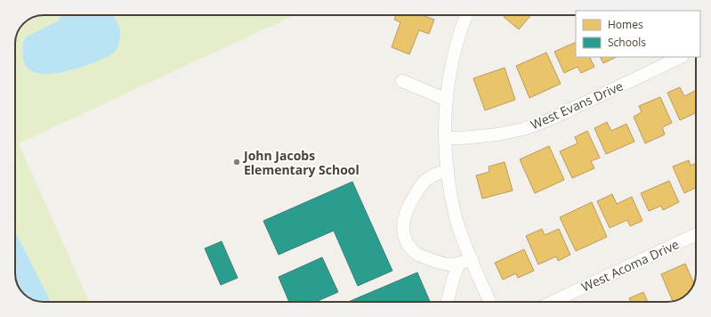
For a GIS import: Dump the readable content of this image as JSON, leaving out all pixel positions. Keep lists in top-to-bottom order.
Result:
{
  "streets": {
    "street": ["West Evans Drive", "West Acoma Drive"]
  },
  "places": ["John Jacobs Elementary School"],
  "legend": ["Homes", "Schools"]
}
